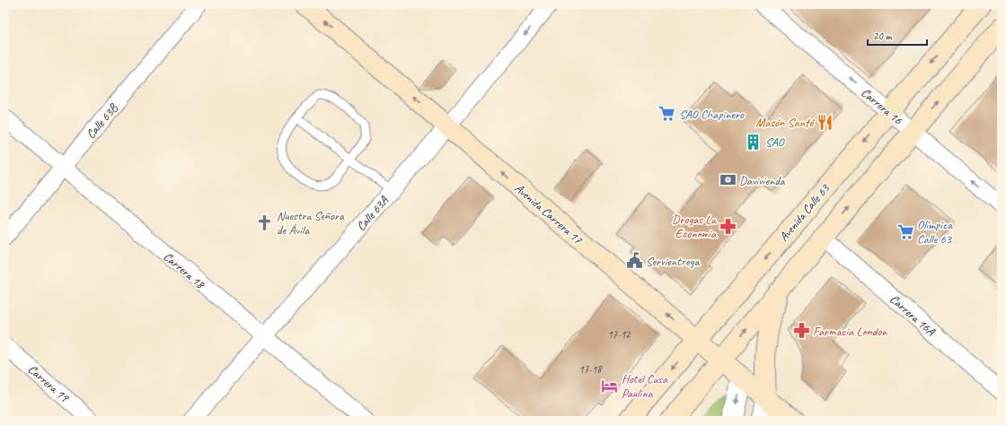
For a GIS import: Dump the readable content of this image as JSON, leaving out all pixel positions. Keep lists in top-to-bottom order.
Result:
{
  "streets": {
    "main road": ["Avenida Calle 63", "Avenida Carrera 17"],
    "street": [
      "Carrera 16",
      "Calle 63B",
      "Calle 63A",
      "Carrera 18",
      "Carrera 16A",
      "Carrera 19"
    ]
  },
  "crossings": [
    ["Carrera 16", "Avenida Calle 63"],
    ["Calle 63B", "Carrera 18"],
    ["Avenida Calle 63", "Avenida Carrera 17"],
    ["Calle 63A", "Avenida Carrera 17"],
    ["Calle 63A", "Carrera 18"]
  ],
  "one_way": ["Carrera 16", "Avenida Carrera 17"],
  "places": {
    "supermarket": ["SAO Chapinero", "Olímpica Calle 63"],
    "restaurant": ["Masón Santé"],
    "building": ["SAO"],
    "bank": ["Davivienda"],
    "church": ["Nuestra Señora de Ávila"],
    "pharmacy": ["Drogas La Economia", "Farmacia London"],
    "public building": ["Servientrega"],
    "hotel": ["Hotel Casa Paulina"]
  },
  "house_numbers": ["17-12", "17-18"],
  "scale_bar": "20 m"
}
